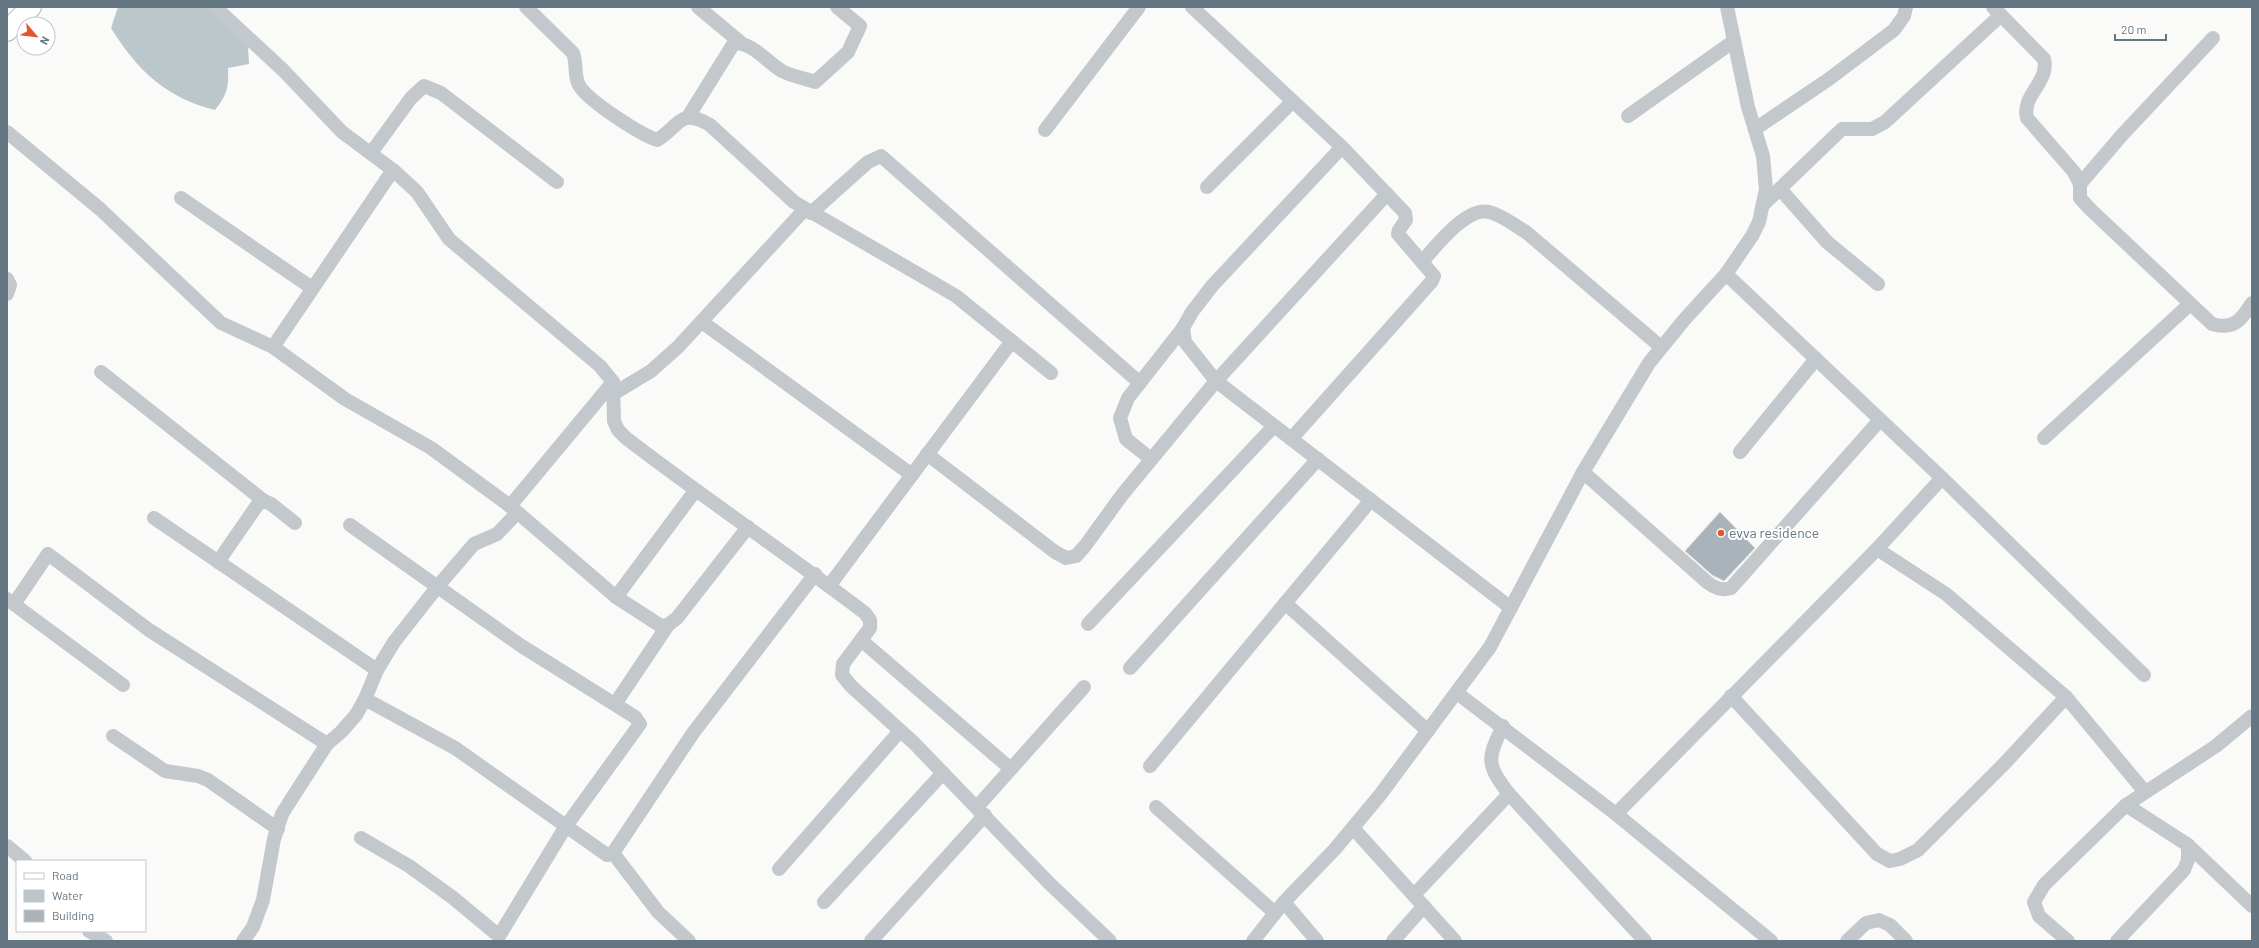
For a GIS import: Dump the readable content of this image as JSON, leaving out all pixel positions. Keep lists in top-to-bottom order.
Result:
{
  "places": ["evva residence"],
  "legend": ["Road", "Water", "Building"],
  "scale_bar": "20 m",
  "north": "bottom right"
}
